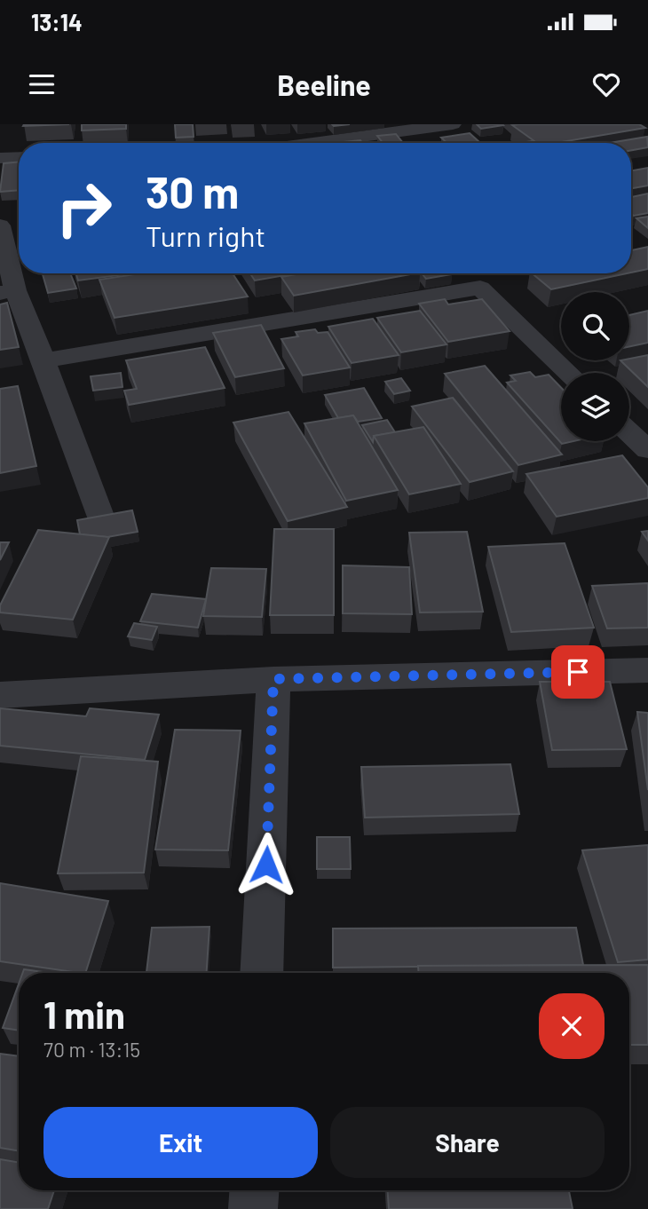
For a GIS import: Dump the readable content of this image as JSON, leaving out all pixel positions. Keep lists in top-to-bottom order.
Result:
{
  "page": {
    "status": "13:14",
    "header": "Beeline",
    "turn": ["30 m", "Turn right"],
    "heading": ["1 min", "70 m · 13:15"],
    "buttons": ["Exit", "Share"]
  }
}
